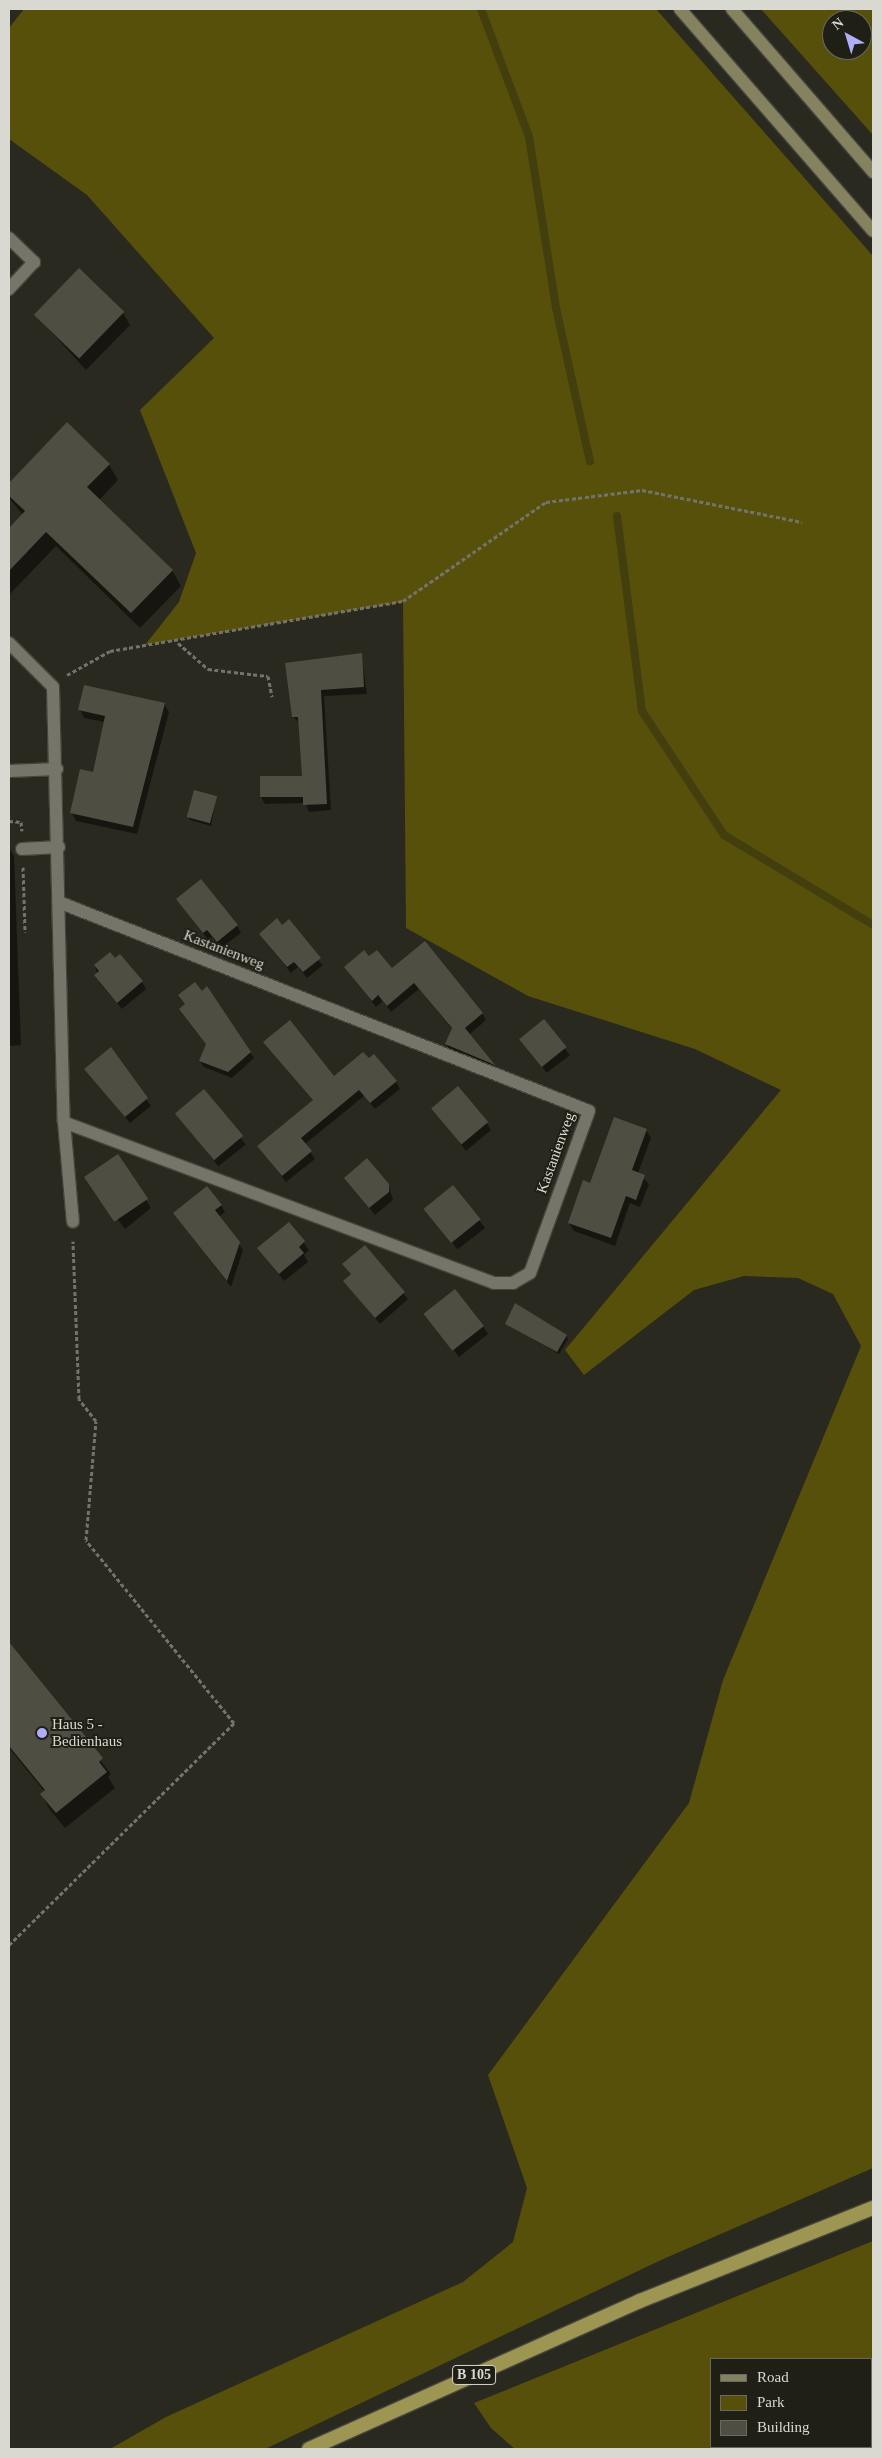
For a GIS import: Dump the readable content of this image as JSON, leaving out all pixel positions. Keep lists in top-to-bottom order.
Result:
{
  "streets": {
    "highway": ["B 105"],
    "street": ["Kastanienweg"]
  },
  "places": ["Haus 5 - Bedienhaus"],
  "legend": ["Road", "Park", "Building"],
  "north": "top left"
}
